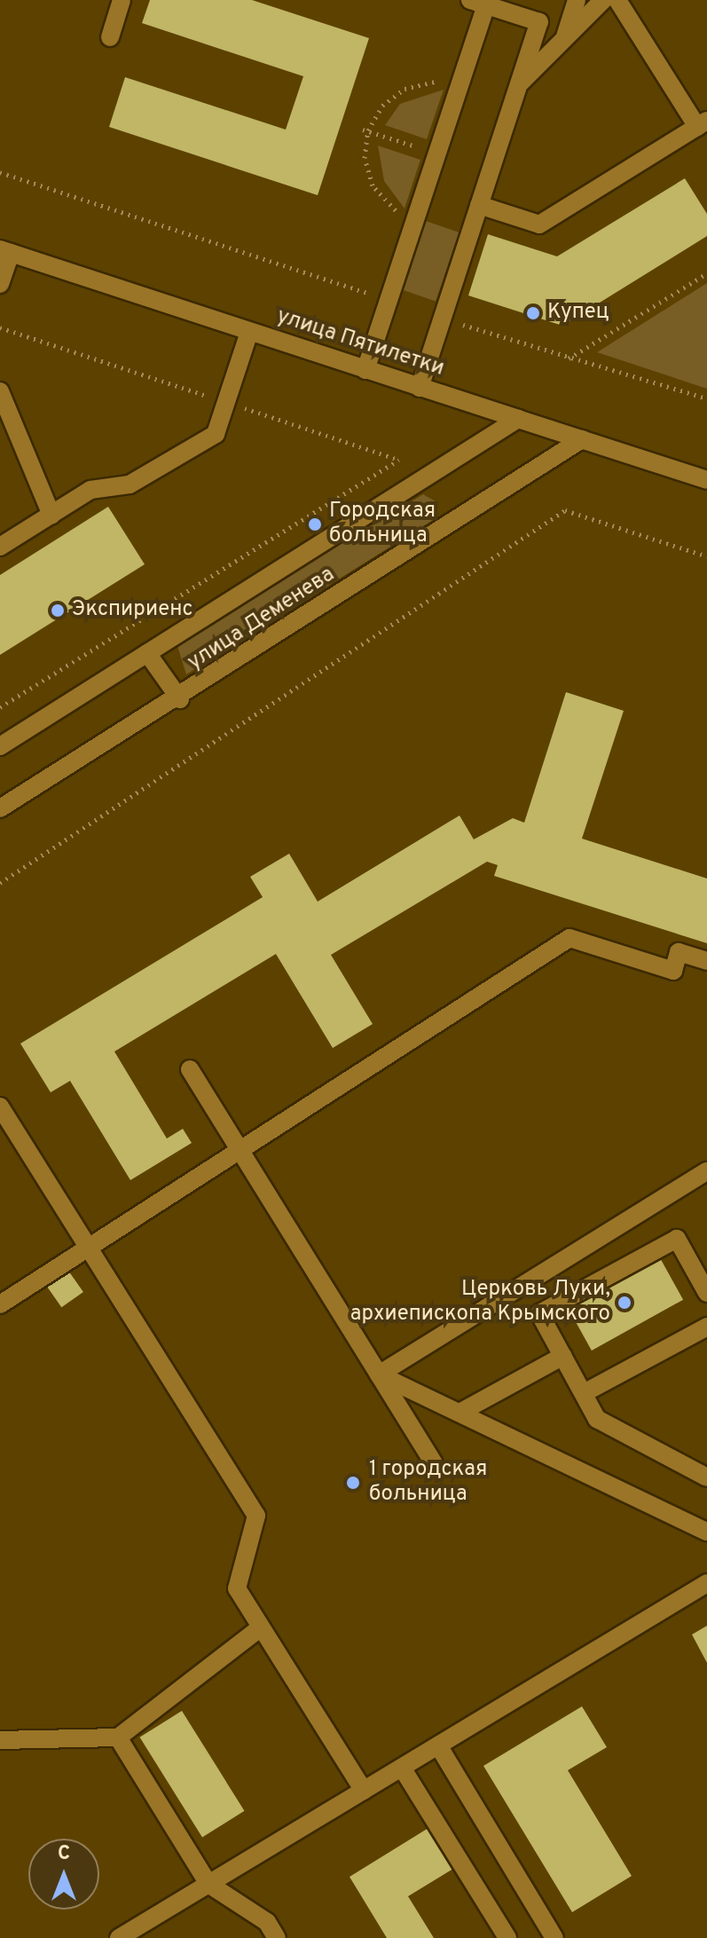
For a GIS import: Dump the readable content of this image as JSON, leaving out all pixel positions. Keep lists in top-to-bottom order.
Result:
{
  "streets": {
    "main road": ["улица Пятилетки", "улица Деменева"]
  },
  "crossings": [
    ["улица Пятилетки", "улица Деменева"]
  ],
  "places": [
    "Купец",
    "Городская больница",
    "Экспириенс",
    "Церковь Луки, архиепископа Крымского",
    "1 городская больница"
  ],
  "north": "top"
}
